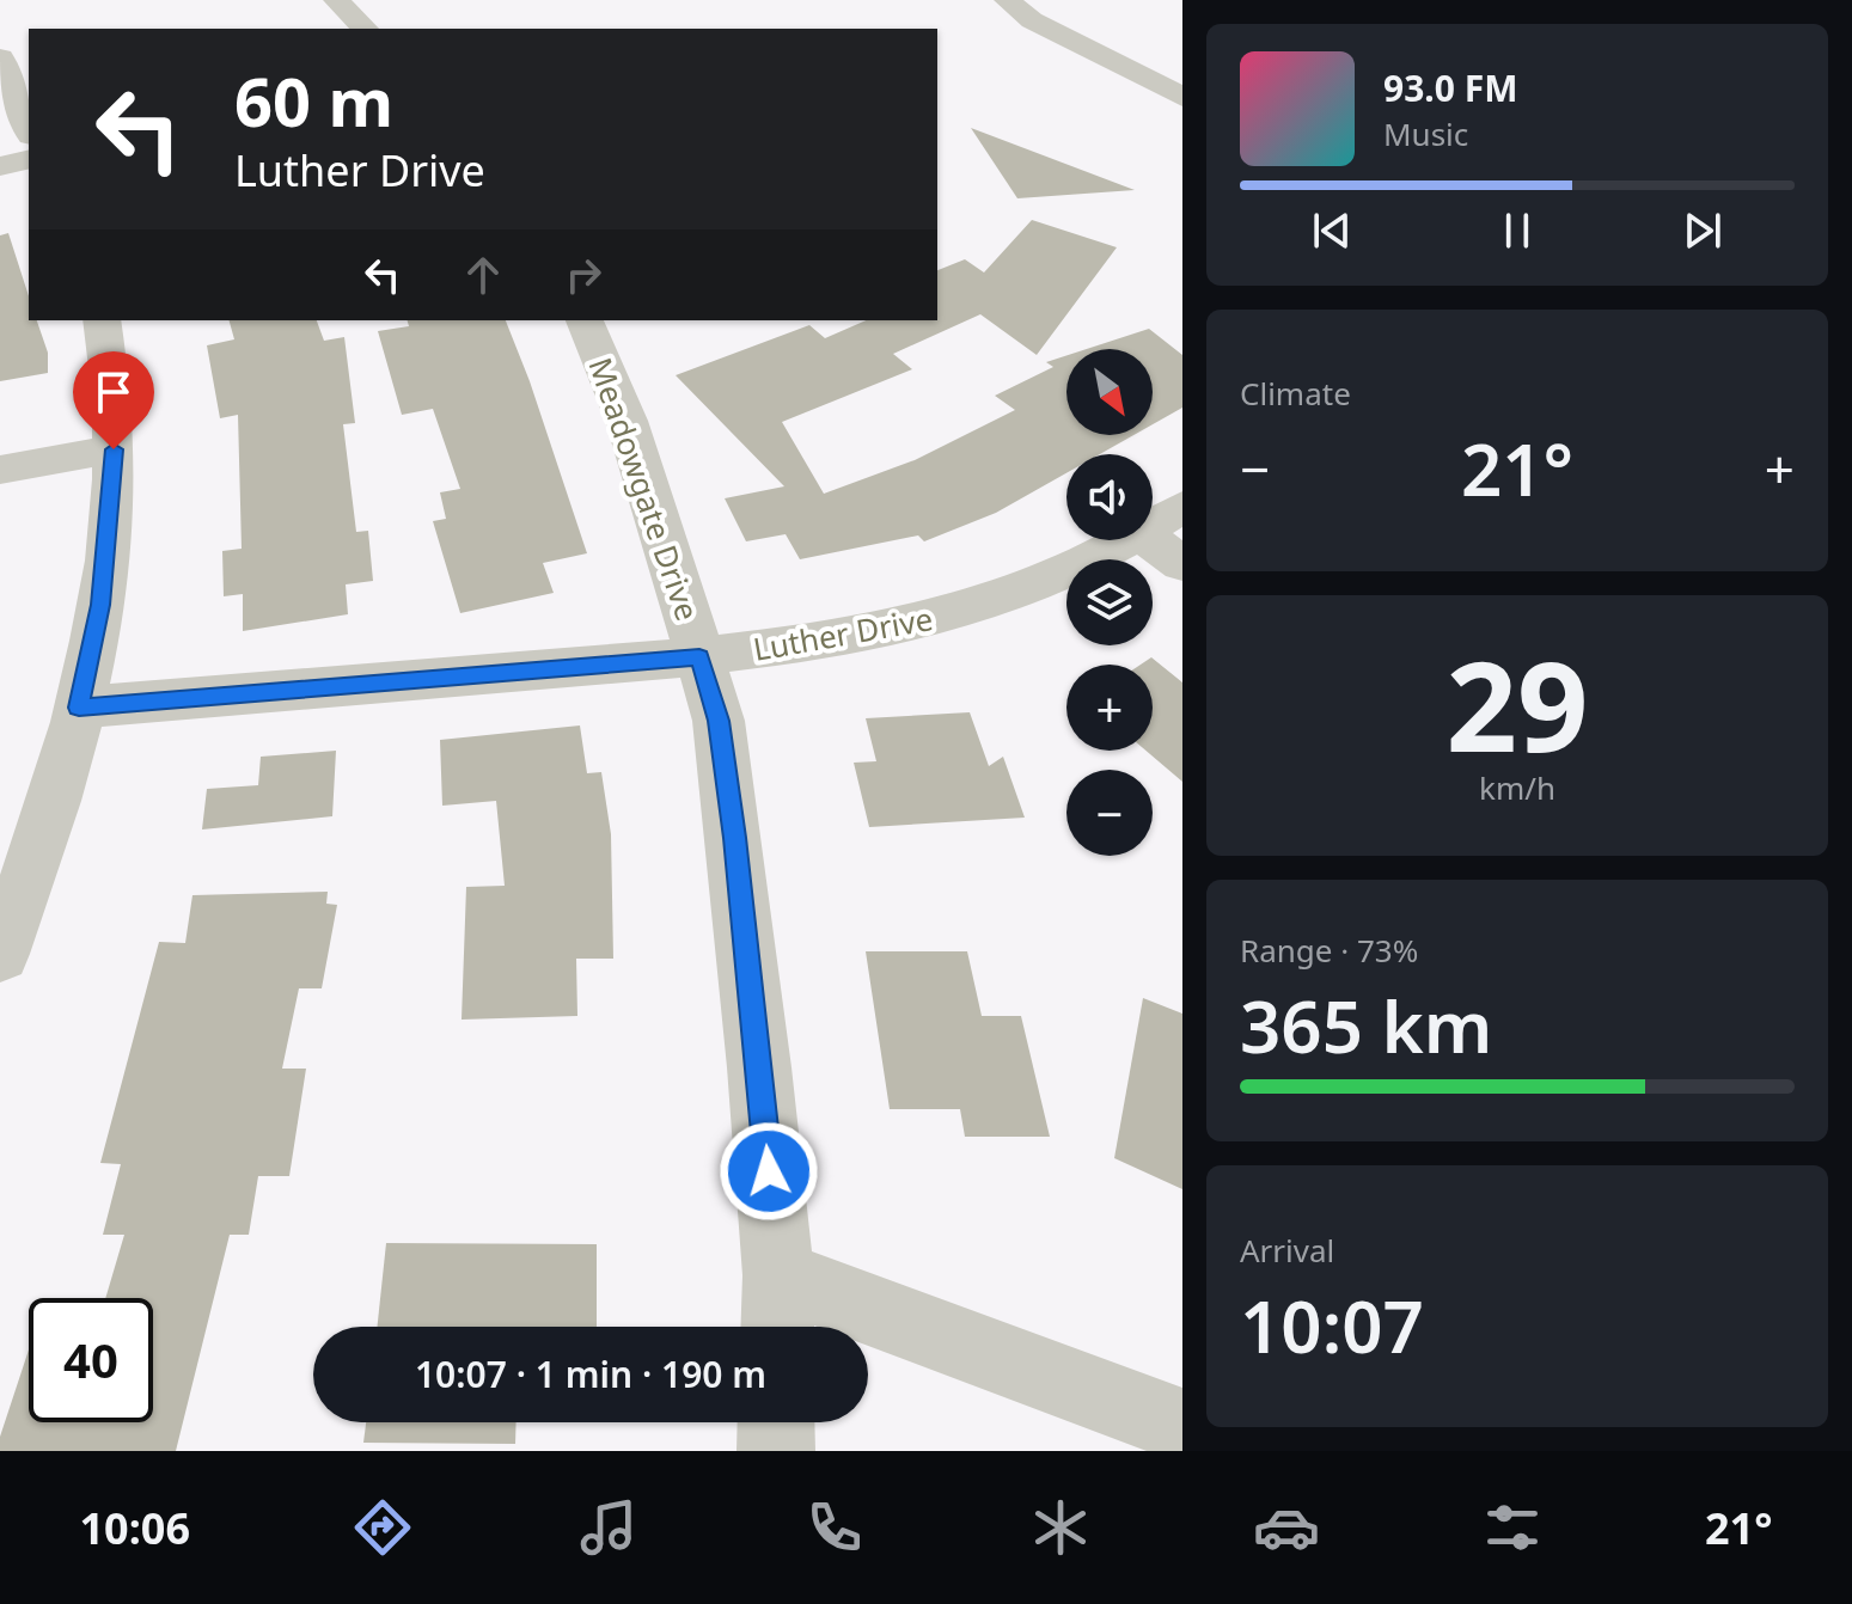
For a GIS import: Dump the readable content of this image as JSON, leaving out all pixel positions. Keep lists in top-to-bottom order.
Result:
{
  "streets": {
    "street": ["Meadowgate Drive", "Luther Drive"]
  },
  "crossings": [
    ["Meadowgate Drive", "Luther Drive"]
  ],
  "north": "bottom right",
  "page": {
    "turn": ["60 m", "Luther Drive"],
    "song": ["93.0 FM", "Music"],
    "tile": [
      "Climate",
      ["29", "km/h"],
      ["Range · 73%", "365 km"],
      ["Arrival", "10:07"]
    ],
    "map_buttons": ["+", "−"],
    "heat": ["−", "21°", "+"],
    "limit": "40",
    "trip": "10:07 · 1 min · 190 m",
    "tabs": ["10:06", "21°"]
  }
}
